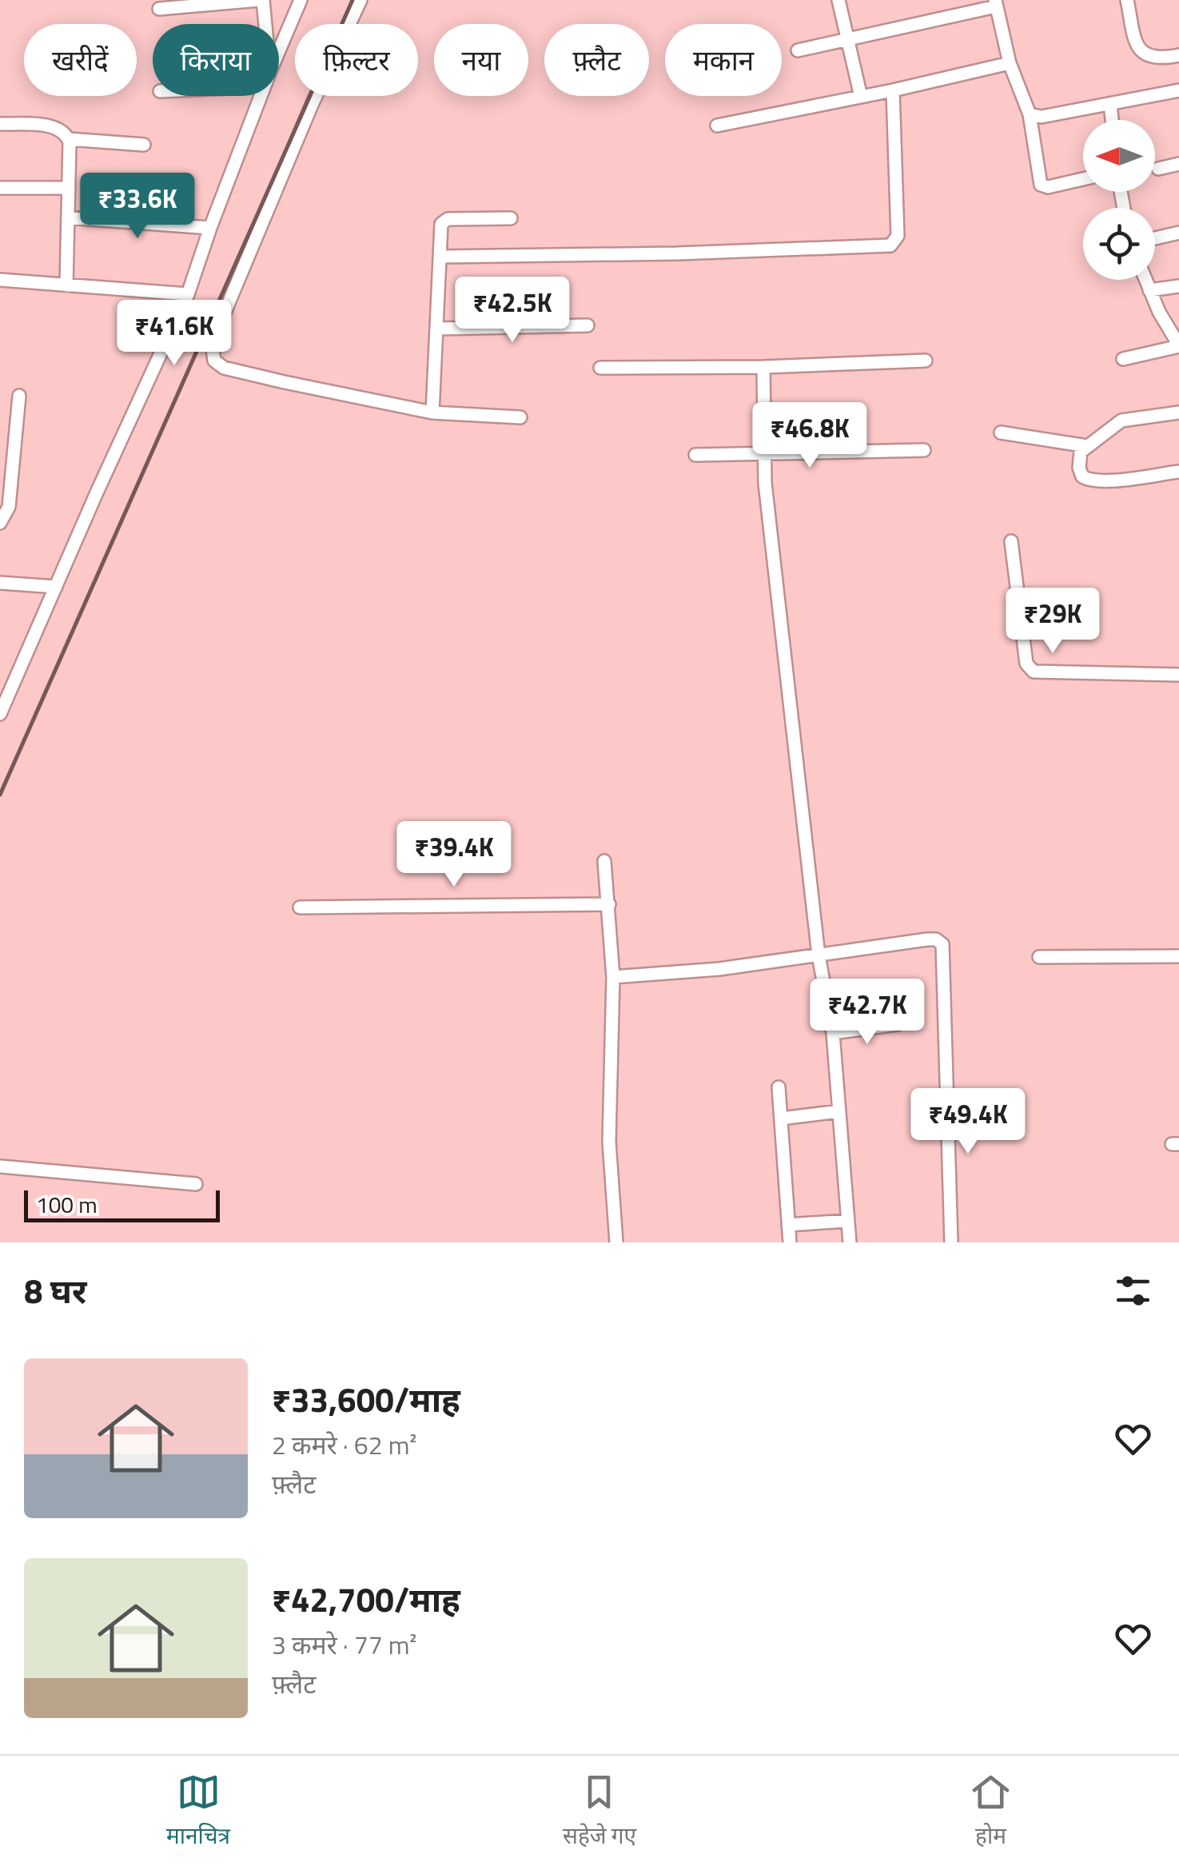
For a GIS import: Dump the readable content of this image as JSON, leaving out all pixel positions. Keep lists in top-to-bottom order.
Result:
{
  "scale_bar": "100 m",
  "north": "left",
  "page": {
    "chip": [
      "खरीदें",
      "किराया",
      "फ़िल्टर",
      "नया",
      "फ़्लैट",
      "मकान"
    ],
    "price": [
      "₹33.6K",
      "₹42.5K",
      "₹41.6K",
      "₹46.8K",
      "₹29K",
      "₹39.4K",
      "₹42.7K",
      "₹49.4K"
    ],
    "scale": "100 m",
    "heading": "8 घर",
    "list": [
      {
        "name": "₹33,600/माह",
        "note": "2 कमरे · 62 m² · फ़्लैट"
      },
      {
        "name": "₹42,700/माह",
        "note": "3 कमरे · 77 m² · फ़्लैट"
      }
    ],
    "tabs": ["मानचित्र", "सहेजे गए", "होम"]
  }
}
